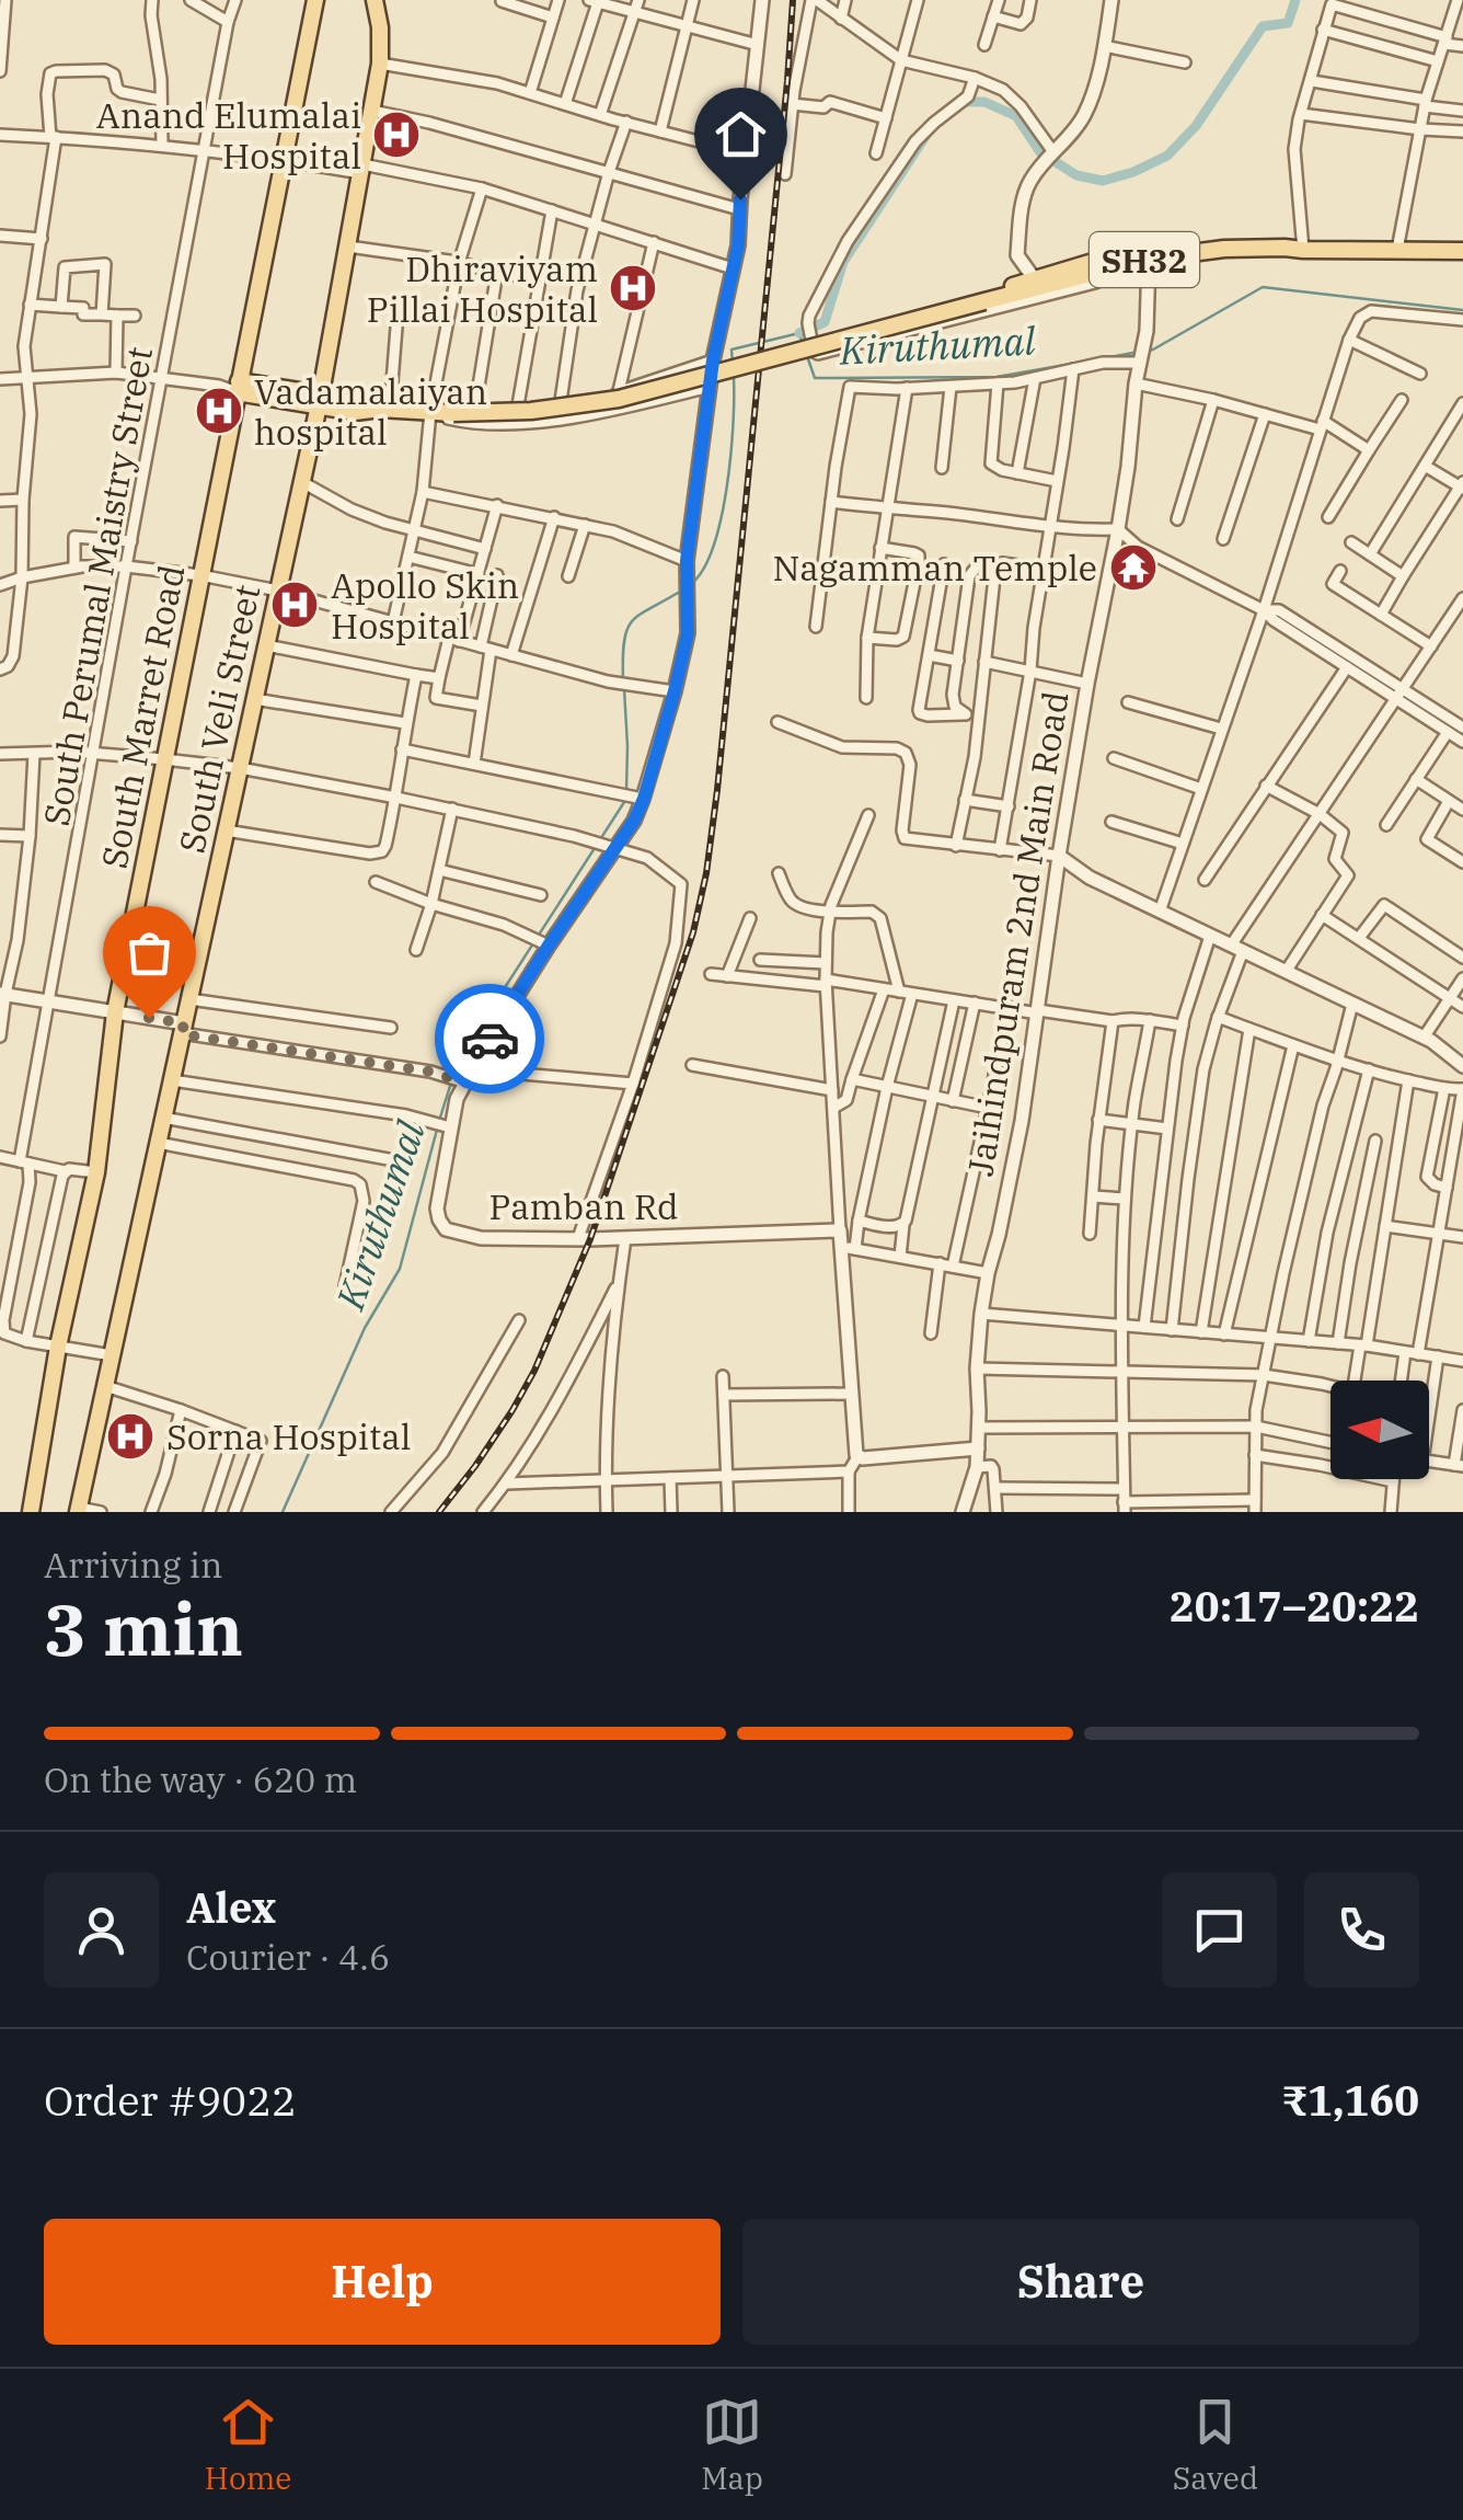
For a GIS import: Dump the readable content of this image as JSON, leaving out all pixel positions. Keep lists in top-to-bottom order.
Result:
{
  "streets": {
    "main road": ["SH32", "South Marret Road", "South Veli Street"],
    "street": ["South Perumal Maistry Street", "Jaihindpuram 2nd Main Road", "Pamban Rd"]
  },
  "crossings": [
    ["SH32", "South Veli Street"],
    ["SH32", "Jaihindpuram 2nd Main Road"]
  ],
  "water": ["Kiruthumal"],
  "places": {
    "hospital": [
      "Anand Elumalai Hospital",
      "Dhiraviyam Pillai Hospital",
      "Vadamalaiyan hospital",
      "Apollo Skin Hospital",
      "Sorna Hospital"
    ],
    "temple": ["Nagamman Temple"]
  },
  "north": "left",
  "page": {
    "heading": ["3 min", "Arriving in", "20:17–20:22"],
    "panel": [
      "Alex",
      "Courier · 4.6",
      "Order #9022",
      "₹1,160"
    ],
    "bar": "On the way · 620 m",
    "buttons": ["Help", "Share"],
    "tabs": ["Home", "Map", "Saved"]
  }
}
